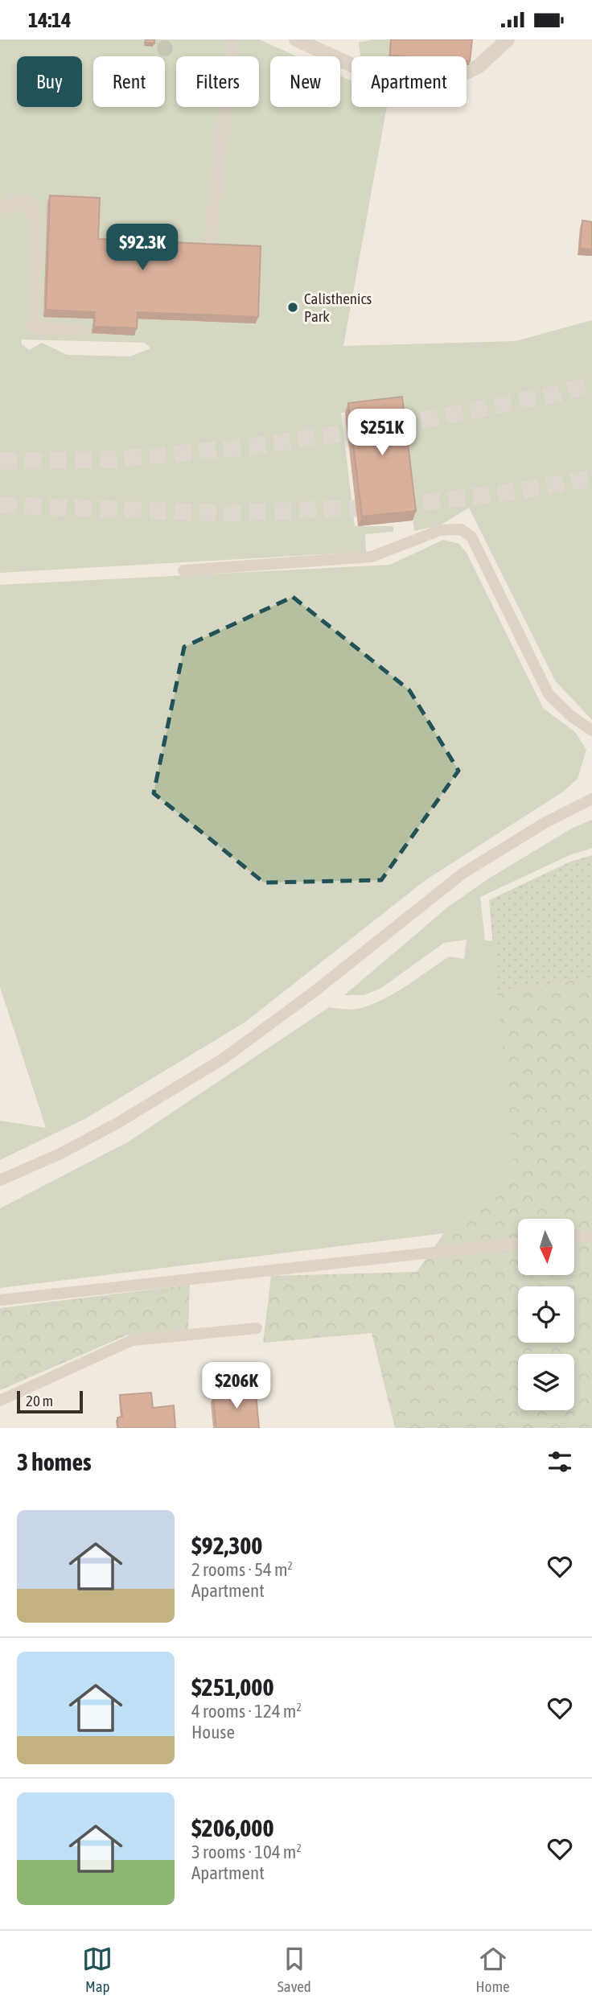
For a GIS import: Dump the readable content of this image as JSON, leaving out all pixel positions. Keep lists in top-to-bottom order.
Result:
{
  "places": ["Calisthenics Park"],
  "scale_bar": "20 m",
  "north": "bottom",
  "page": {
    "status": "14:14",
    "chip": [
      "Buy",
      "Rent",
      "Filters",
      "New",
      "Apartment"
    ],
    "price": ["$92.3K", "$251K", "$206K"],
    "scale": "20 m",
    "heading": "3 homes",
    "list": [
      {
        "name": "$92,300",
        "note": "2 rooms · 54 m² · Apartment"
      },
      {
        "name": "$251,000",
        "note": "4 rooms · 124 m² · House"
      },
      {
        "name": "$206,000",
        "note": "3 rooms · 104 m² · Apartment"
      }
    ],
    "tabs": ["Map", "Saved", "Home"]
  }
}
